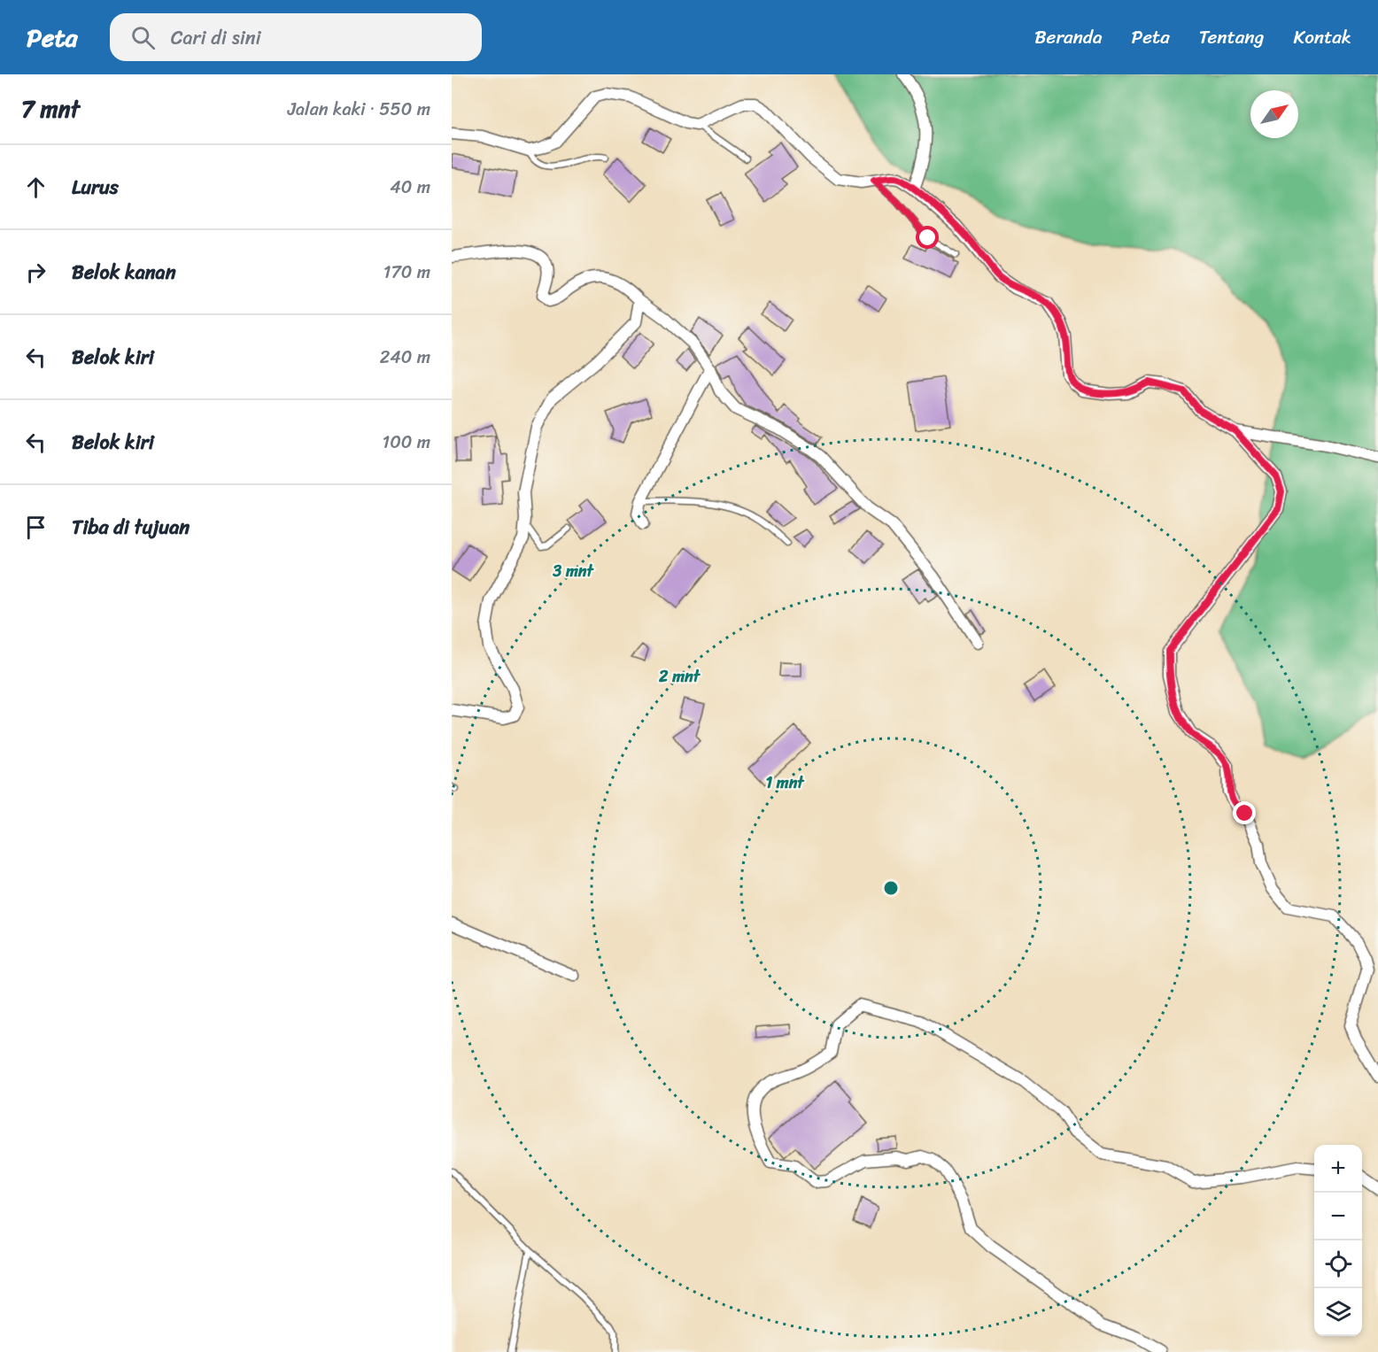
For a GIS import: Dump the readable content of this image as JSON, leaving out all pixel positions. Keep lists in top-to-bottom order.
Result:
{
  "north": "top right",
  "page": {
    "header": "Peta",
    "search": "Cari di sini",
    "nav": [
      "Beranda",
      "Peta",
      "Tentang",
      "Kontak"
    ],
    "heading": ["7 mnt", "Jalan kaki · 550 m"],
    "list": [
      ["Lurus", "40 m"],
      ["Belok kanan", "170 m"],
      ["Belok kiri", "240 m"],
      ["Belok kiri", "100 m"],
      "Tiba di tujuan"
    ],
    "map_buttons": ["+", "−"]
  },
  "rings": ["3 mnt", "2 mnt", "1 mnt"]
}
